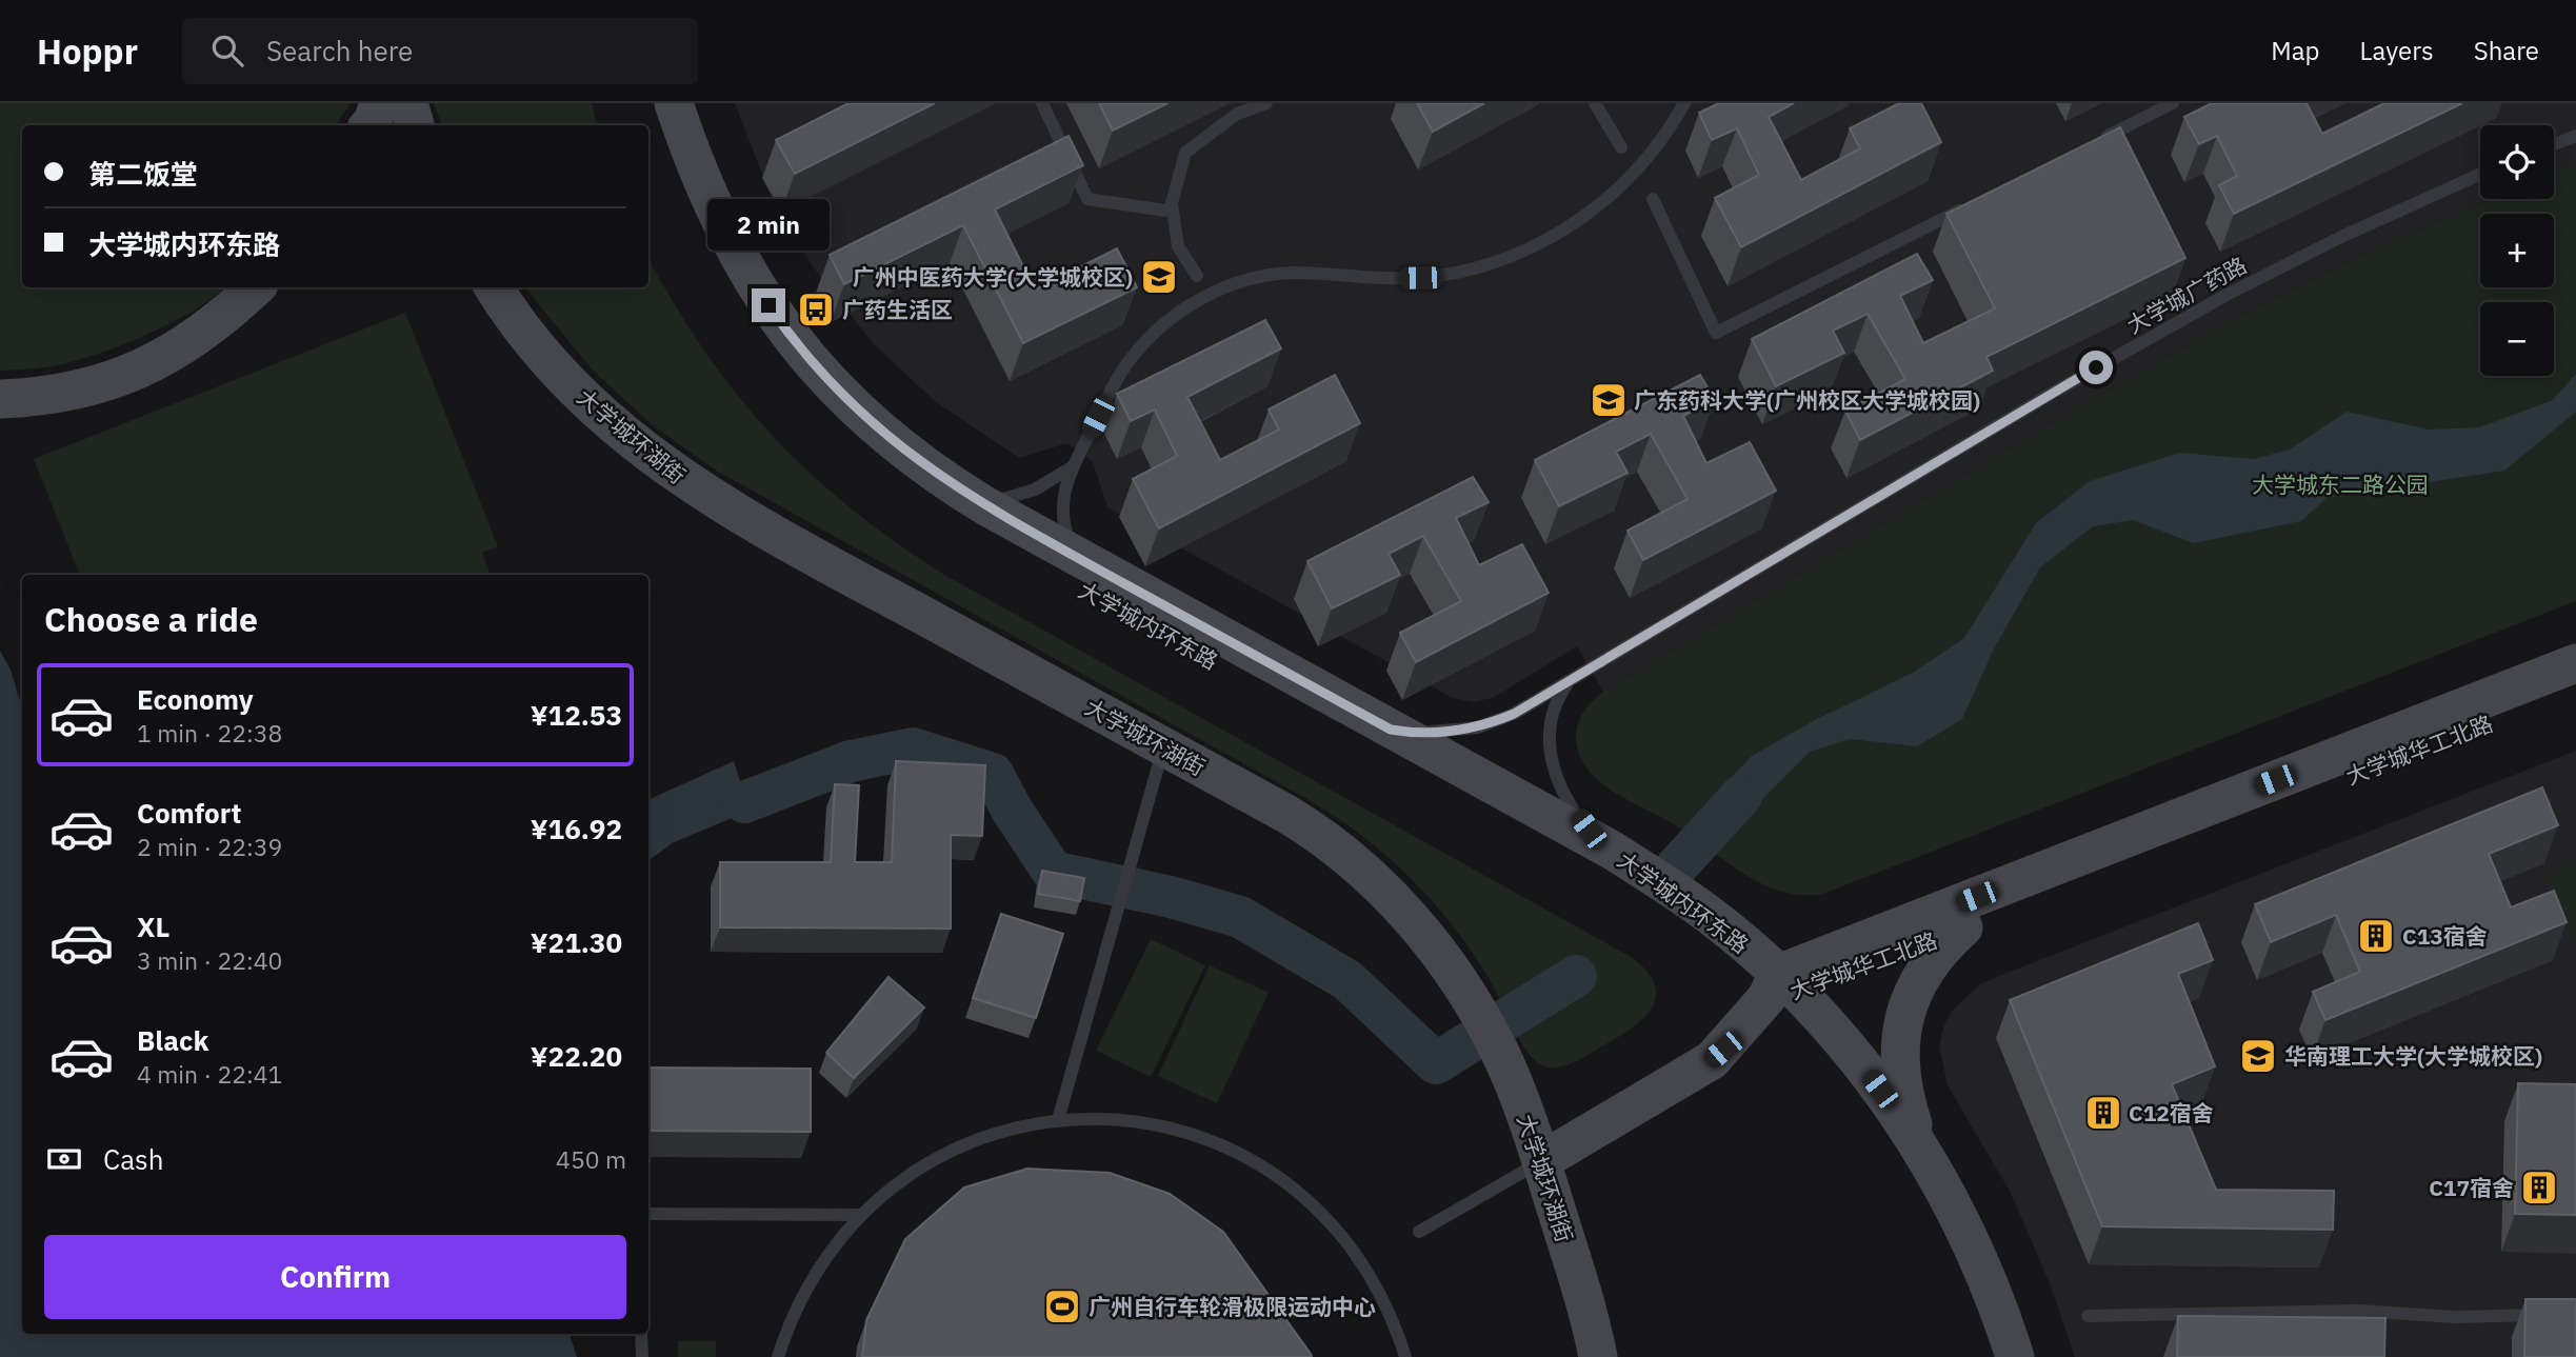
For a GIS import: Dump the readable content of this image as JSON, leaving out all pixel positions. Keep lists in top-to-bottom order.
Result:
{
  "streets": {
    "main road": ["大学城环湖街", "大学城内环东路", "大学城华工北路"],
    "lane": ["大学城广药路"]
  },
  "crossings": [
    ["大学城广药路", "大学城内环东路"],
    ["大学城内环东路", "大学城华工北路"]
  ],
  "parks": ["大学城东二路公园"],
  "places": {
    "school or university": ["广州中医药大学(大学城校区)", "广东药科大学(广州校区大学城校园)", "华南理工大学(大学城校区)"],
    "bus stop": ["广药生活区"],
    "building": ["C13宿舍", "C12宿舍", "C17宿舍"],
    "sports": ["广州自行车轮滑极限运动中心"]
  },
  "page": {
    "header": "Hoppr",
    "search": "Search here",
    "nav": ["Map", "Layers", "Share"],
    "map_buttons": ["+", "−"],
    "banner": ["第二饭堂", "大学城内环东路"],
    "bubble": "2 min",
    "heading": "Choose a ride",
    "list": [
      {
        "name": "Economy",
        "note": "1 min · 22:38",
        "value": "¥12.53"
      },
      {
        "name": "Comfort",
        "note": "2 min · 22:39",
        "value": "¥16.92"
      },
      {
        "name": "XL",
        "note": "3 min · 22:40",
        "value": "¥21.30"
      },
      {
        "name": "Black",
        "note": "4 min · 22:41",
        "value": "¥22.20"
      }
    ],
    "pay": ["Cash", "450 m"],
    "buttons": "Confirm"
  }
}
